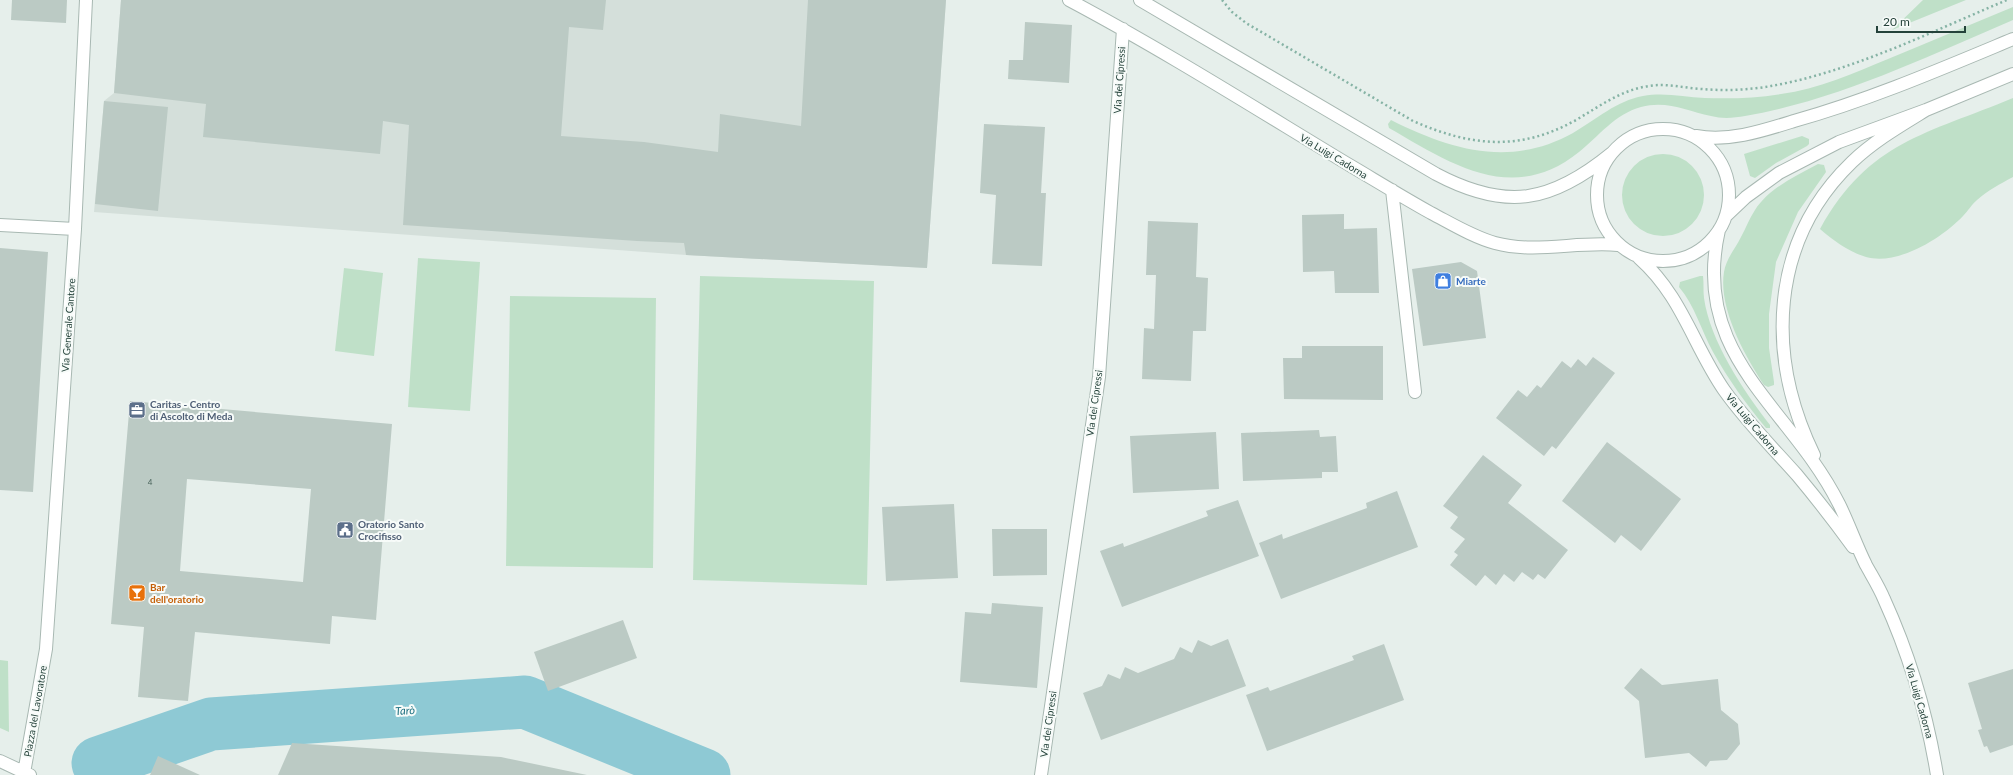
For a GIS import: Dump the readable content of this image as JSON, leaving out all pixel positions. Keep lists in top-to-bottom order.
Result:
{
  "streets": {
    "street": [
      "Via dei Cipressi",
      "Via Luigi Cadorna",
      "Via Generale Cantore",
      "Piazza del Lavoratore"
    ]
  },
  "crossings": [
    ["Via dei Cipressi", "Via Luigi Cadorna"],
    ["Via Generale Cantore", "Piazza del Lavoratore"]
  ],
  "water": ["Tarò"],
  "places": {
    "shop": ["Miarte"],
    "office": ["Caritas - Centro di Ascolto di Meda"],
    "public building": ["Oratorio Santo Crocifisso"],
    "bar": ["Bar dell'oratorio"]
  },
  "house_numbers": ["4"],
  "scale_bar": "20 m"
}
